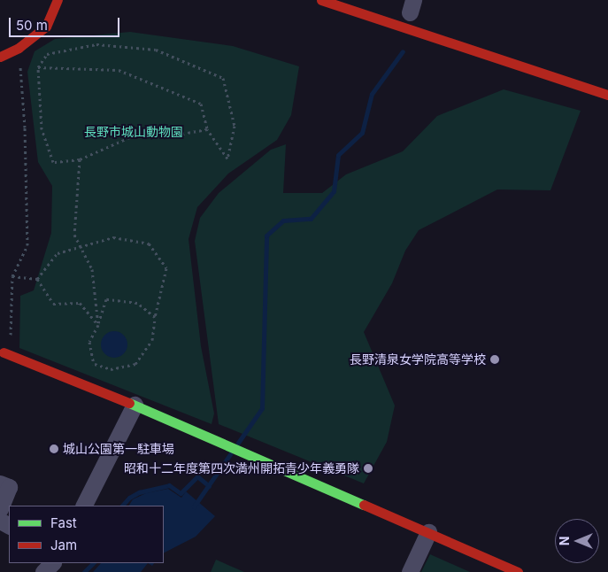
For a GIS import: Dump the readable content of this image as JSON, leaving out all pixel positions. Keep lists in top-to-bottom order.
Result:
{
  "parks": ["長野市城山動物園"],
  "places": ["長野清泉女学院高等学校", "城山公園第一駐車場", "昭和十二年度第四次満州開拓青少年義勇隊"],
  "legend": ["Fast", "Jam"],
  "scale_bar": "50 m",
  "north": "left"
}
